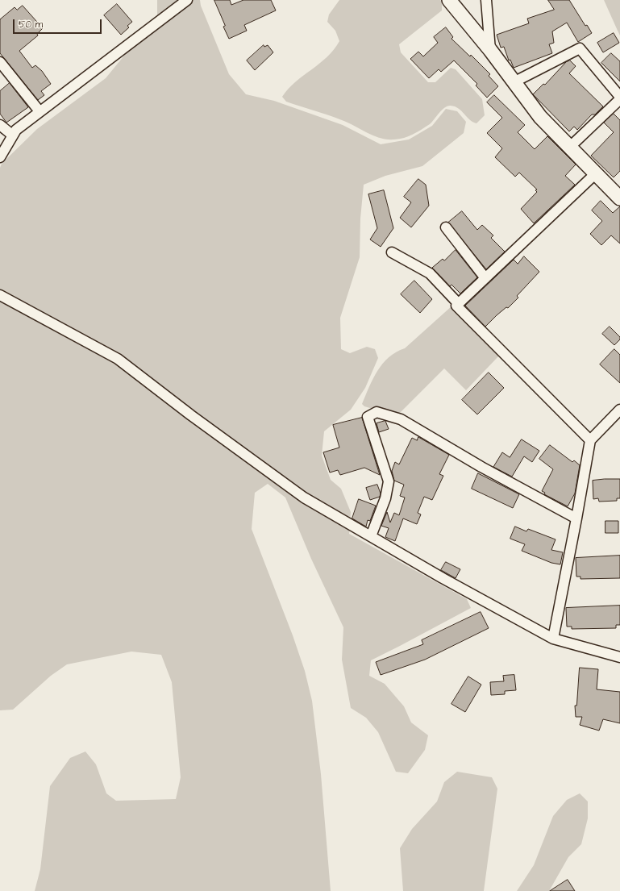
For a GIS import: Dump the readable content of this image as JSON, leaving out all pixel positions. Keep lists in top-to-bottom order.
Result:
{
  "scale_bar": "50 m"
}
